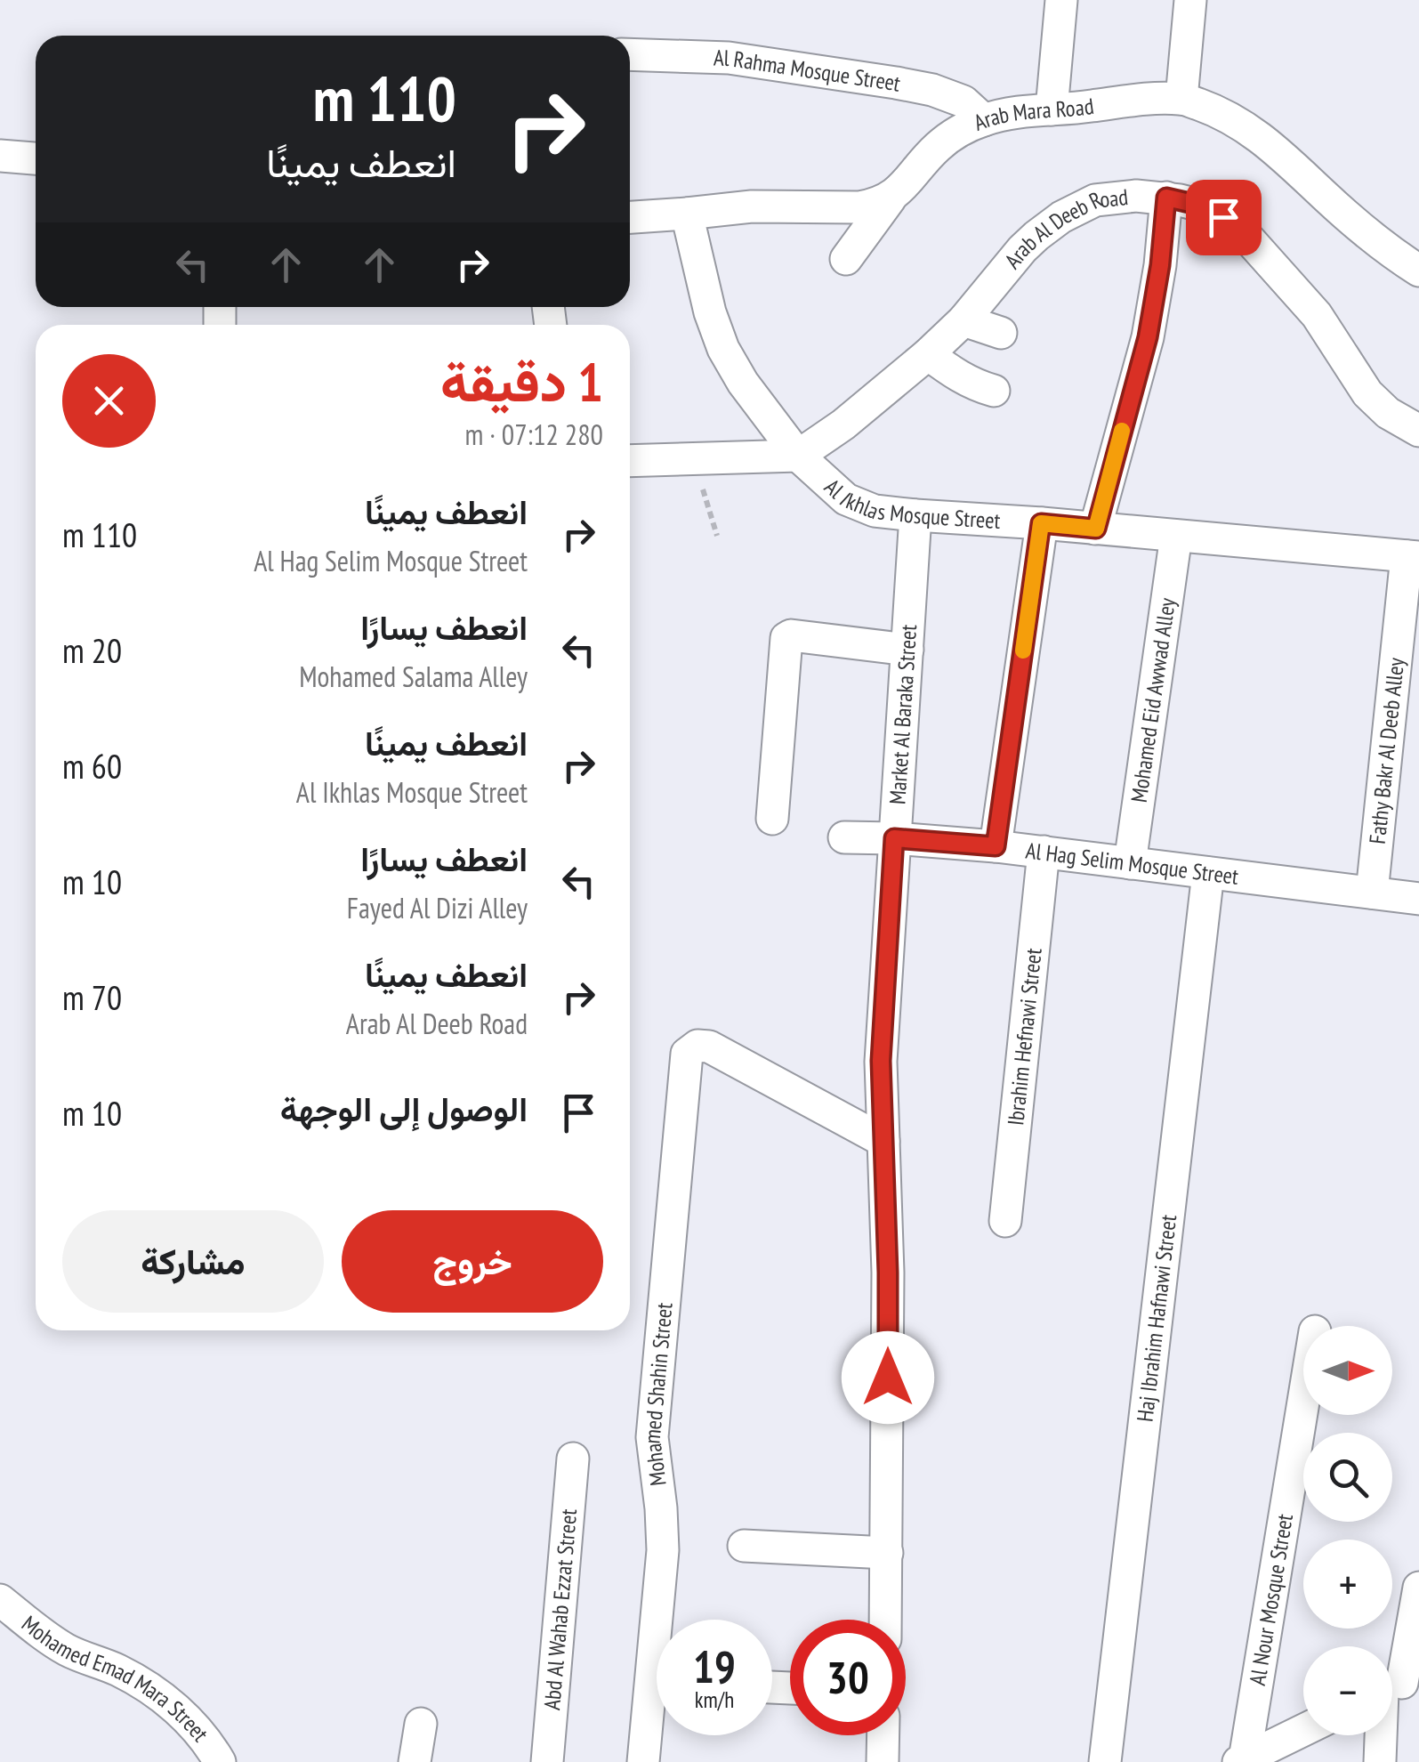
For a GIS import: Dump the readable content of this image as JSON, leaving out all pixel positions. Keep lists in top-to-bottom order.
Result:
{
  "streets": {
    "street": [
      "Al Rahma Mosque Street",
      "Arab Mara Road",
      "Arab Al Deeb Road",
      "Al Ikhlas Mosque Street",
      "Mohamed Eid Awwad Alley",
      "Market Al Baraka Street",
      "Fathy Bakr Al Deeb Alley",
      "Al Hag Selim Mosque Street",
      "Ibrahim Hefnawi Street",
      "Haj Ibrahim Hafnawi Street",
      "Mohamed Shahin Street",
      "Al Nour Mosque Street",
      "Abd Al Wahab Ezzat Street",
      "Mohamed Emad Mara Street"
    ]
  },
  "crossings": [
    ["Al Rahma Mosque Street", "Arab Mara Road"],
    ["Arab Al Deeb Road", "Al Ikhlas Mosque Street"],
    ["Al Ikhlas Mosque Street", "Mohamed Eid Awwad Alley"],
    ["Al Ikhlas Mosque Street", "Market Al Baraka Street"],
    ["Al Ikhlas Mosque Street", "Fathy Bakr Al Deeb Alley"],
    ["Mohamed Eid Awwad Alley", "Al Hag Selim Mosque Street"],
    ["Market Al Baraka Street", "Al Hag Selim Mosque Street"],
    ["Market Al Baraka Street", "Mohamed Shahin Street"],
    ["Fathy Bakr Al Deeb Alley", "Al Hag Selim Mosque Street"],
    ["Al Hag Selim Mosque Street", "Ibrahim Hefnawi Street"],
    ["Al Hag Selim Mosque Street", "Haj Ibrahim Hafnawi Street"]
  ],
  "north": "right",
  "page": {
    "turn": ["110 m", "انعطف يمينًا"],
    "heading": ["1 دقيقة", "280 m · 07:12"],
    "list": [
      {
        "name": "انعطف يمينًا",
        "note": "Al Hag Selim Mosque Street",
        "value": "110 m"
      },
      {
        "name": "انعطف يسارًا",
        "note": "Mohamed Salama Alley",
        "value": "20 m"
      },
      {
        "name": "انعطف يمينًا",
        "note": "Al Ikhlas Mosque Street",
        "value": "60 m"
      },
      {
        "name": "انعطف يسارًا",
        "note": "Fayed Al Dizi Alley",
        "value": "10 m"
      },
      {
        "name": "انعطف يمينًا",
        "note": "Arab Al Deeb Road",
        "value": "70 m"
      },
      {
        "name": "الوصول إلى الوجهة",
        "value": "10 m"
      }
    ],
    "buttons": ["خروج", "مشاركة"],
    "map_buttons": ["+", "−"],
    "speed": "19 km/h",
    "limit": "30"
  }
}
